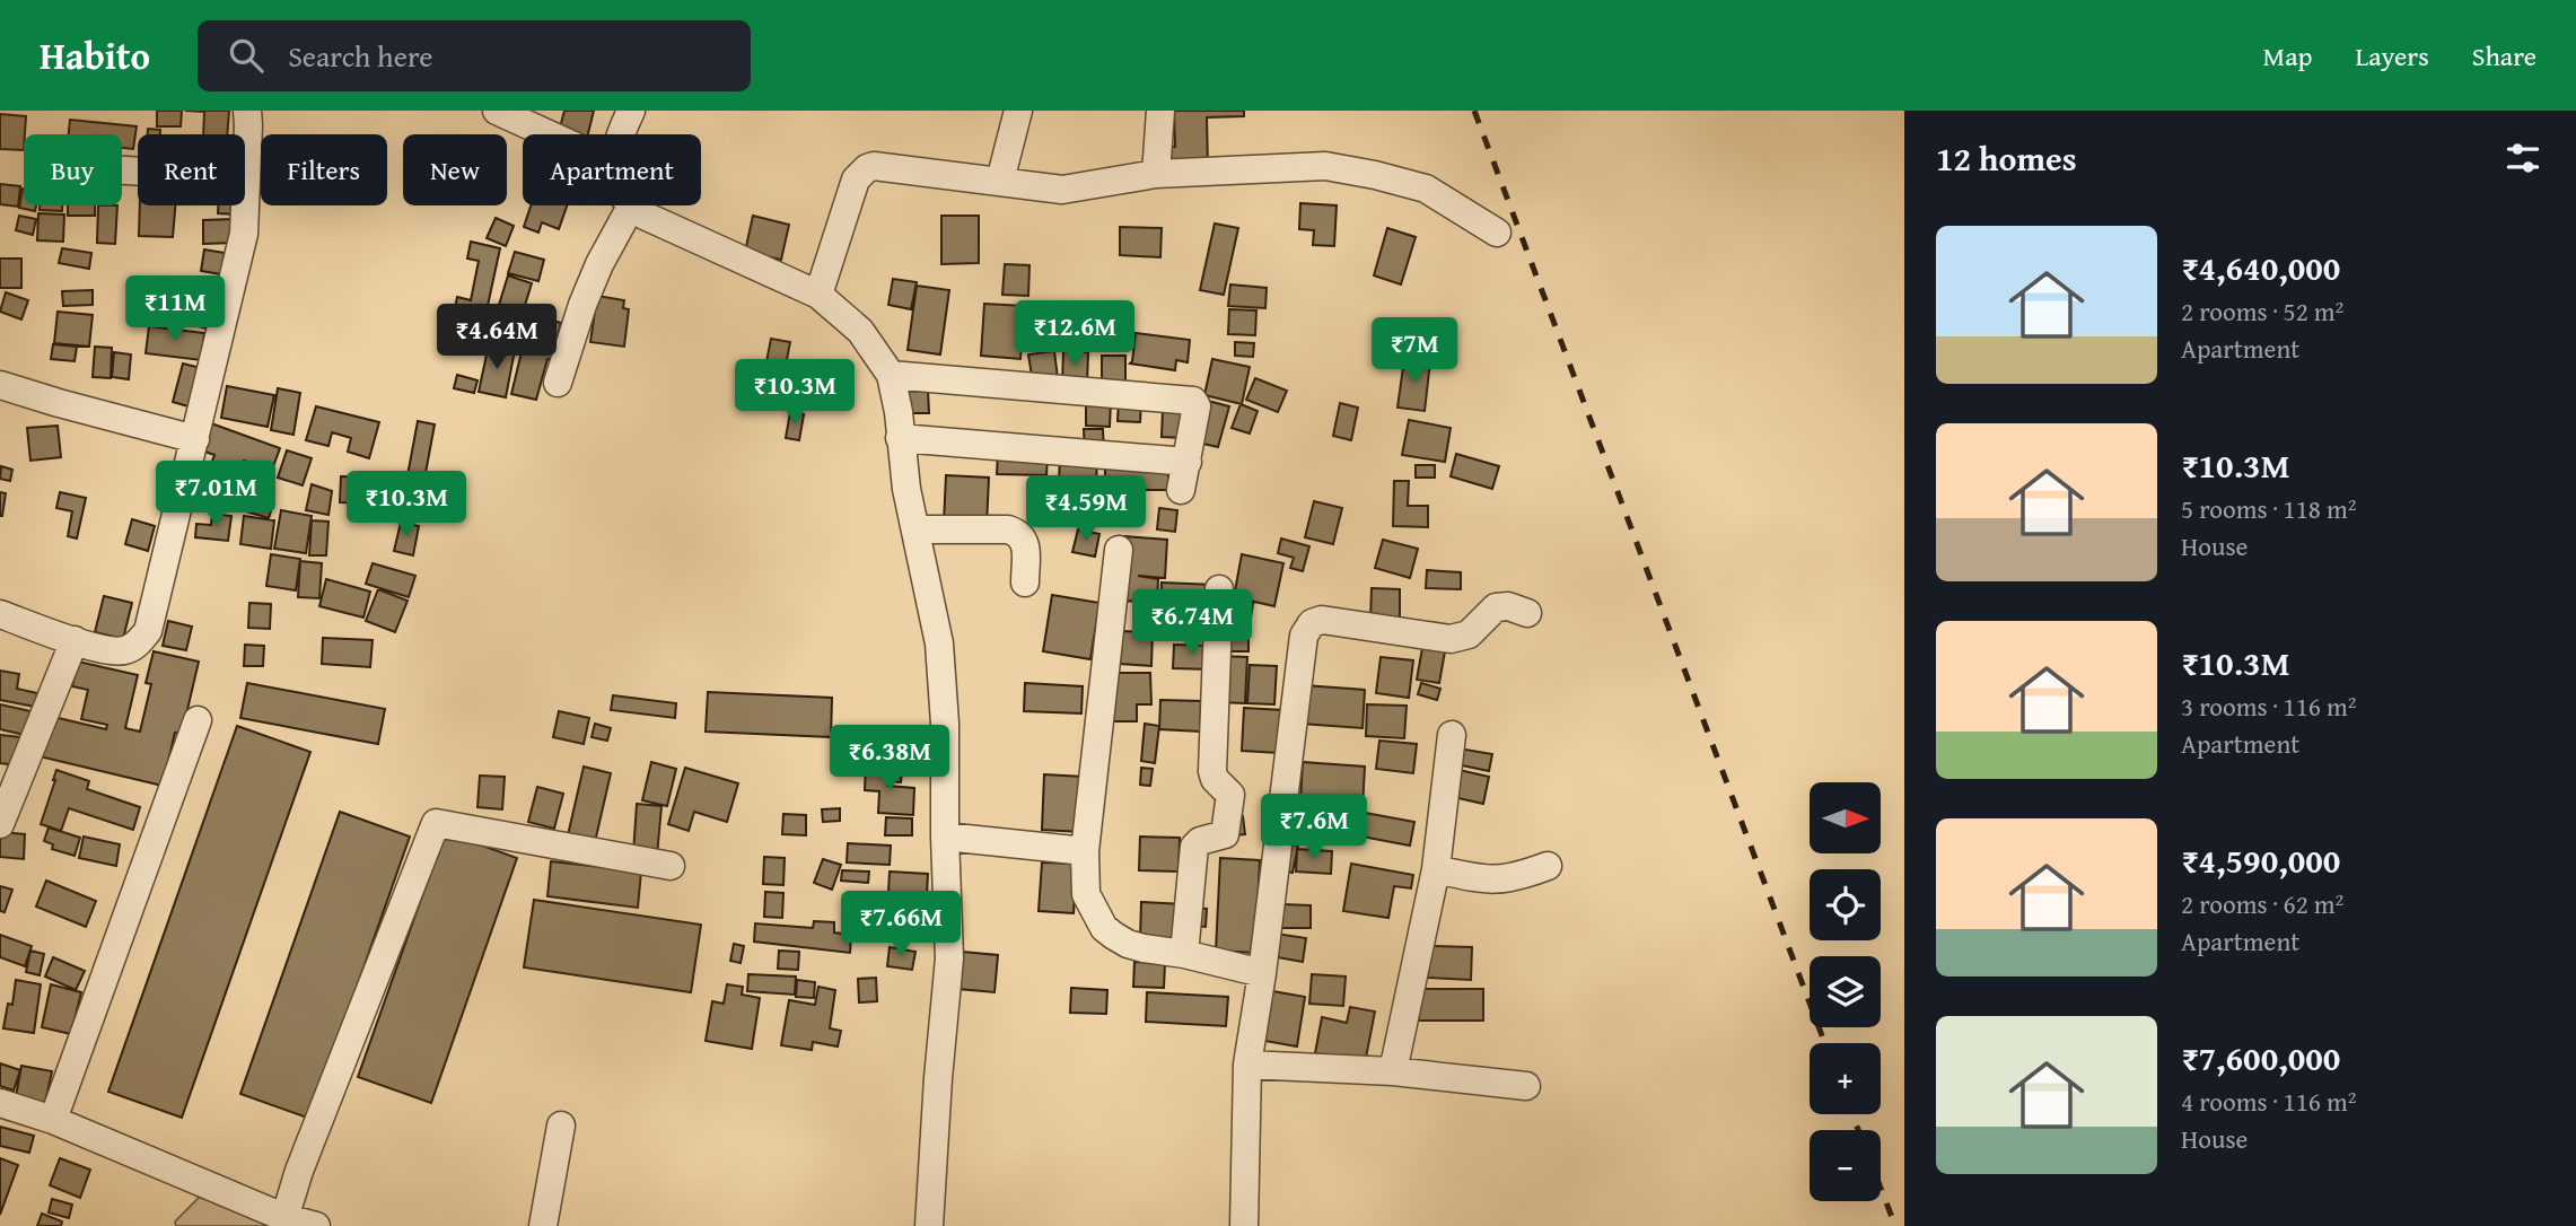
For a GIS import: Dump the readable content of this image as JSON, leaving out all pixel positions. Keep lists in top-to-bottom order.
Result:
{
  "north": "right",
  "page": {
    "header": "Habito",
    "search": "Search here",
    "nav": ["Map", "Layers", "Share"],
    "heading": "12 homes",
    "chip": [
      "Buy",
      "Rent",
      "Filters",
      "New",
      "Apartment"
    ],
    "list": [
      {
        "name": "₹4,640,000",
        "note": "2 rooms · 52 m² · Apartment"
      },
      {
        "name": "₹10.3M",
        "note": "5 rooms · 118 m² · House"
      },
      {
        "name": "₹10.3M",
        "note": "3 rooms · 116 m² · Apartment"
      },
      {
        "name": "₹4,590,000",
        "note": "2 rooms · 62 m² · Apartment"
      },
      {
        "name": "₹7,600,000",
        "note": "4 rooms · 116 m² · House"
      }
    ],
    "price": [
      "₹11M",
      "₹12.6M",
      "₹4.64M",
      "₹7M",
      "₹10.3M",
      "₹7.01M",
      "₹10.3M",
      "₹4.59M",
      "₹6.74M",
      "₹6.38M",
      "₹7.6M",
      "₹7.66M"
    ],
    "map_buttons": ["+", "−"]
  }
}
